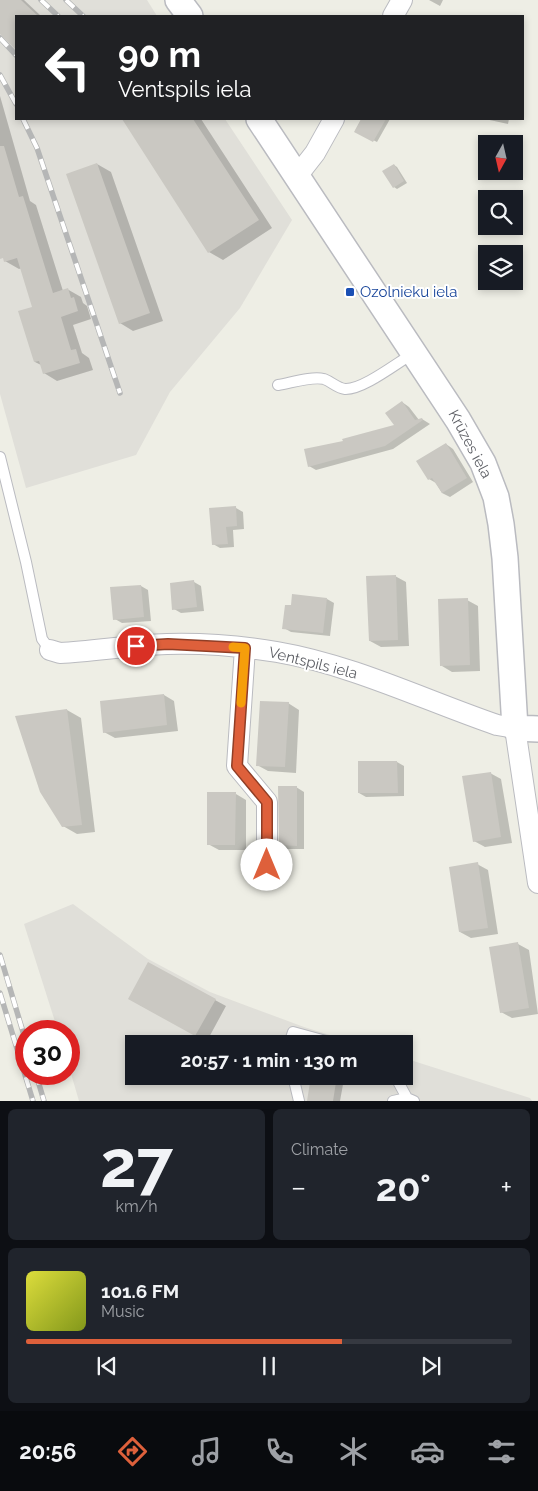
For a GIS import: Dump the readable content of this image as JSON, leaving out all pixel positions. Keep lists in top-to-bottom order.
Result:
{
  "streets": {
    "street": ["Krūzes iela", "Ventspils iela"]
  },
  "crossings": [
    ["Krūzes iela", "Ventspils iela"]
  ],
  "places": {
    "transit": ["Ozolnieku iela"]
  },
  "north": "bottom",
  "page": {
    "turn": ["90 m", "Ventspils iela"],
    "limit": "30",
    "trip": "20:57 · 1 min · 130 m",
    "tile": [
      ["27", "km/h"],
      "Climate"
    ],
    "heat": ["−", "20°", "+"],
    "song": ["101.6 FM", "Music"],
    "tabs": "20:56"
  }
}
